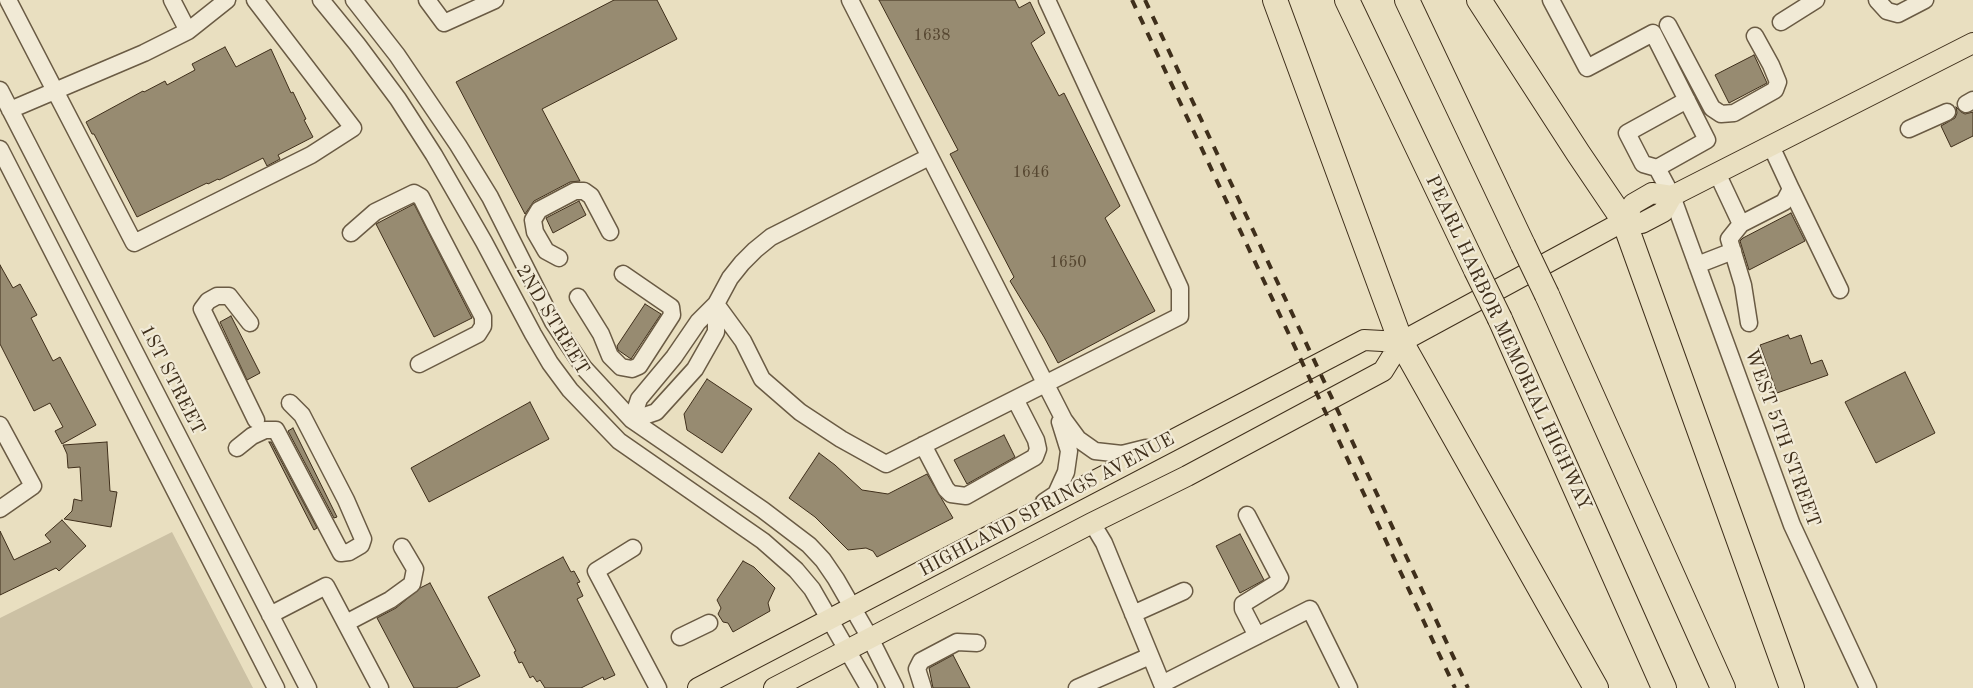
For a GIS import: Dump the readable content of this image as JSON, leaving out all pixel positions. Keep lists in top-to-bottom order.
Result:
{
  "streets": {
    "highway": ["PEARL HARBOR MEMORIAL HIGHWAY"],
    "main road": ["HIGHLAND SPRINGS AVENUE"],
    "street": ["2ND STREET", "1ST STREET", "WEST 5TH STREET"]
  },
  "crossings": [
    ["2ND STREET", "HIGHLAND SPRINGS AVENUE"],
    ["WEST 5TH STREET", "HIGHLAND SPRINGS AVENUE"]
  ],
  "house_numbers": ["1638", "1646", "1650"]
}
